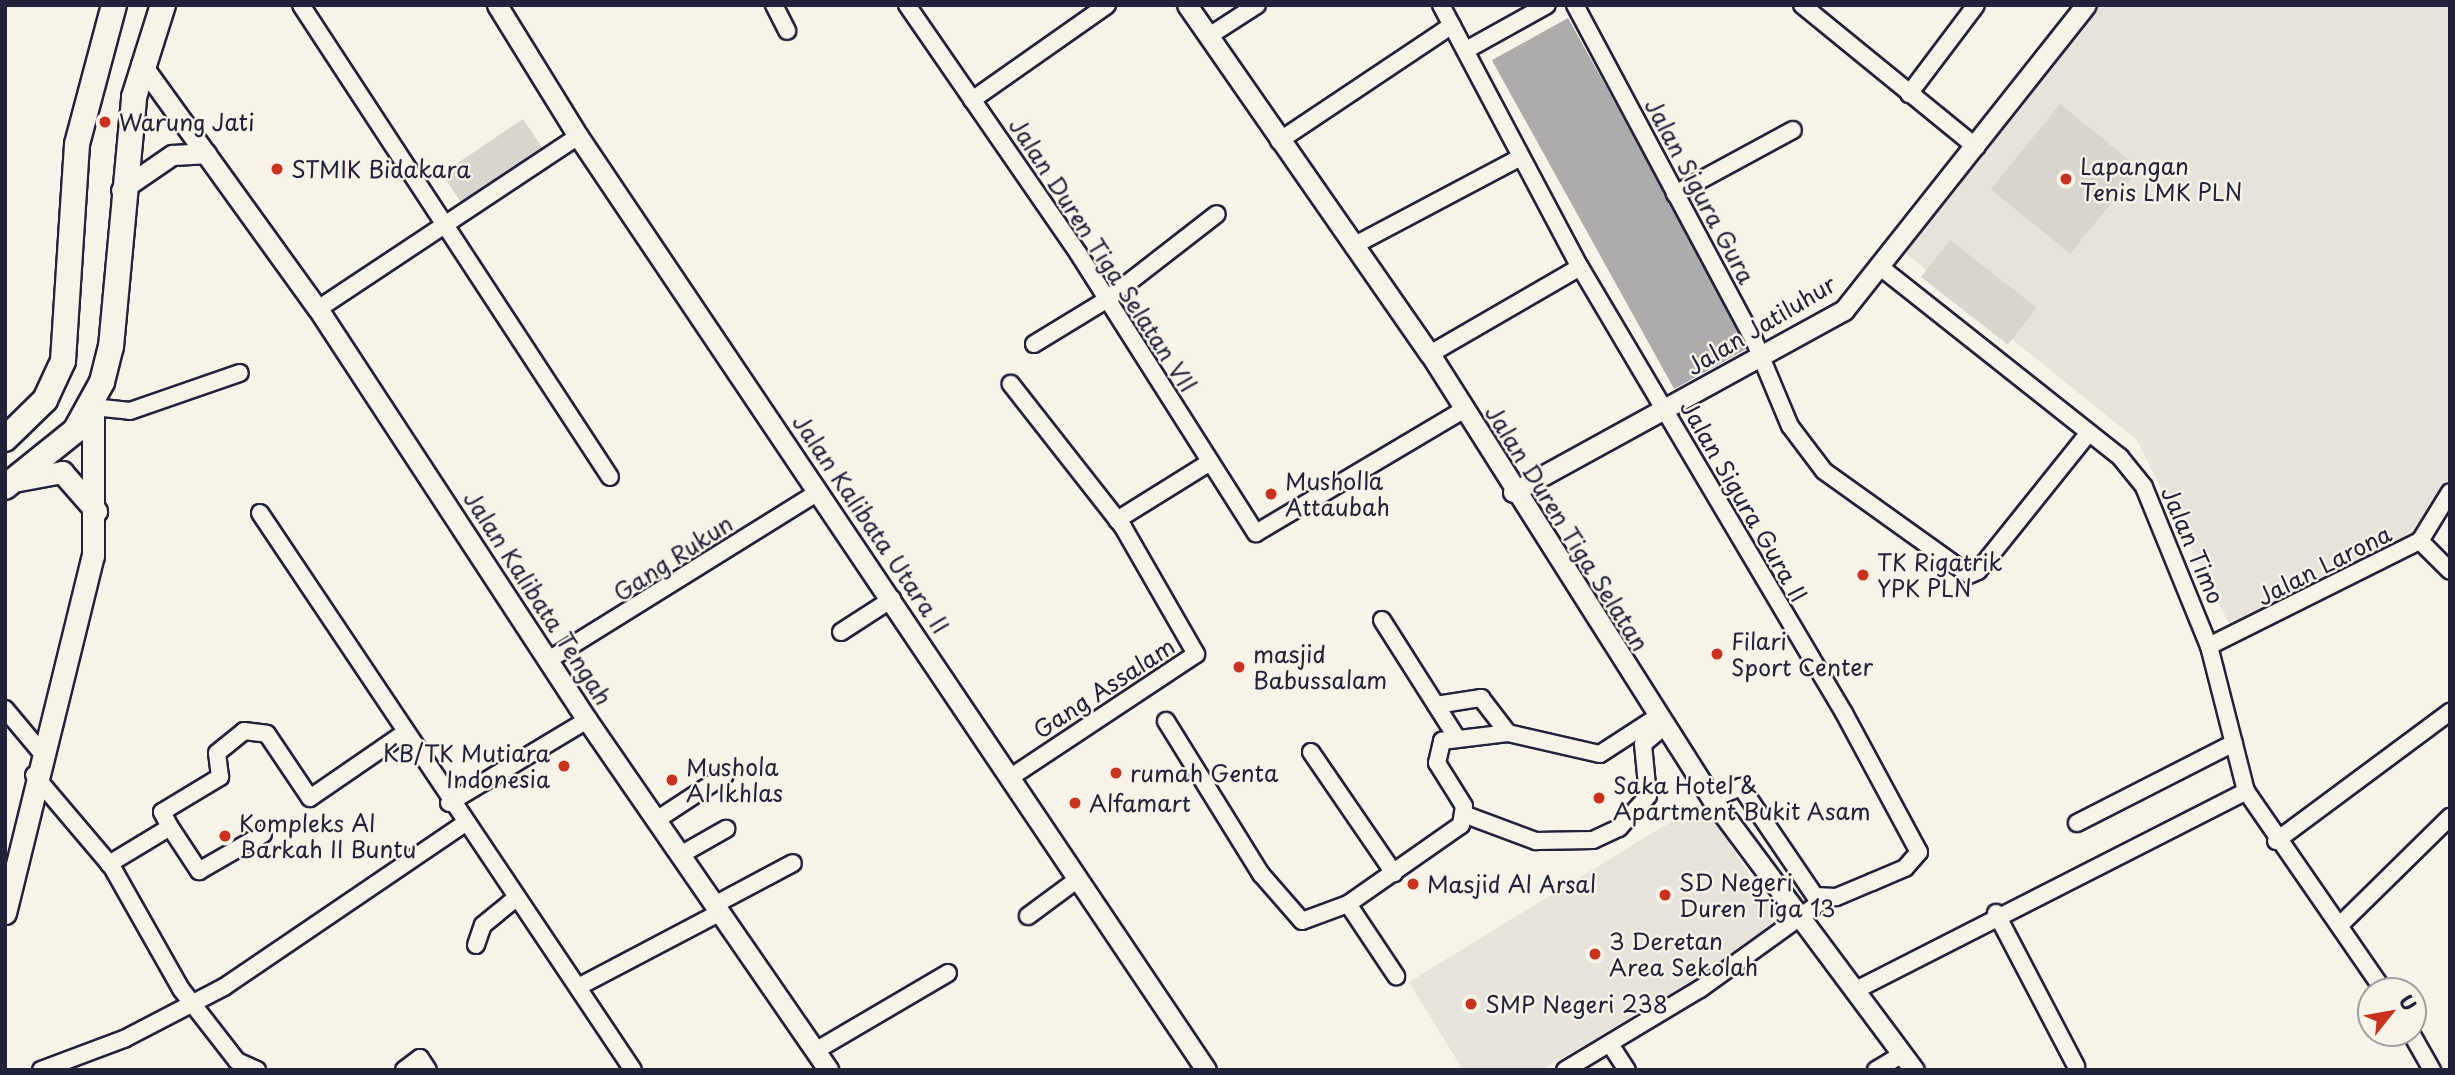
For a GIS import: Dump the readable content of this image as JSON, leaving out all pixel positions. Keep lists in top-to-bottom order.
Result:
{
  "streets": {
    "street": [
      "Jalan Sigura Gura",
      "Jalan Duren Tiga Selatan VII",
      "Jalan Jatiluhur",
      "Jalan Sigura Gura II",
      "Jalan Kalibata Utara II",
      "Jalan Duren Tiga Selatan",
      "Jalan Timo",
      "Gang Rukun",
      "Jalan Larona",
      "Jalan Kalibata Tengah",
      "Gang Assalam"
    ]
  },
  "crossings": [
    ["Jalan Sigura Gura", "Jalan Jatiluhur"],
    ["Jalan Sigura Gura", "Jalan Timo"],
    ["Jalan Duren Tiga Selatan VII", "Jalan Duren Tiga Selatan"],
    ["Jalan Jatiluhur", "Jalan Sigura Gura II"],
    ["Jalan Jatiluhur", "Jalan Duren Tiga Selatan"],
    ["Jalan Jatiluhur", "Jalan Timo"],
    ["Jalan Sigura Gura II", "Jalan Duren Tiga Selatan"],
    ["Jalan Kalibata Utara II", "Gang Rukun"],
    ["Jalan Kalibata Utara II", "Gang Assalam"],
    ["Jalan Timo", "Jalan Larona"],
    ["Gang Rukun", "Jalan Kalibata Tengah"]
  ],
  "places": [
    "Warung Jati",
    "STMIK Bidakara",
    "Lapangan Tenis LMK PLN",
    "Musholla Attaubah",
    "TK Rigatrik YPK PLN",
    "Filari Sport Center",
    "masjid Babussalam",
    "KB/TK Mutiara Indonesia",
    "rumah Genta",
    "Mushola Al Ikhlas",
    "Saka Hotel & Apartment Bukit Asam",
    "Alfamart",
    "Kompleks Al Barkah II Buntu",
    "Masjid Al Arsal",
    "SD Negeri Duren Tiga 13",
    "3 Deretan Area Sekolah",
    "SMP Negeri 238"
  ],
  "north": "top right"
}
